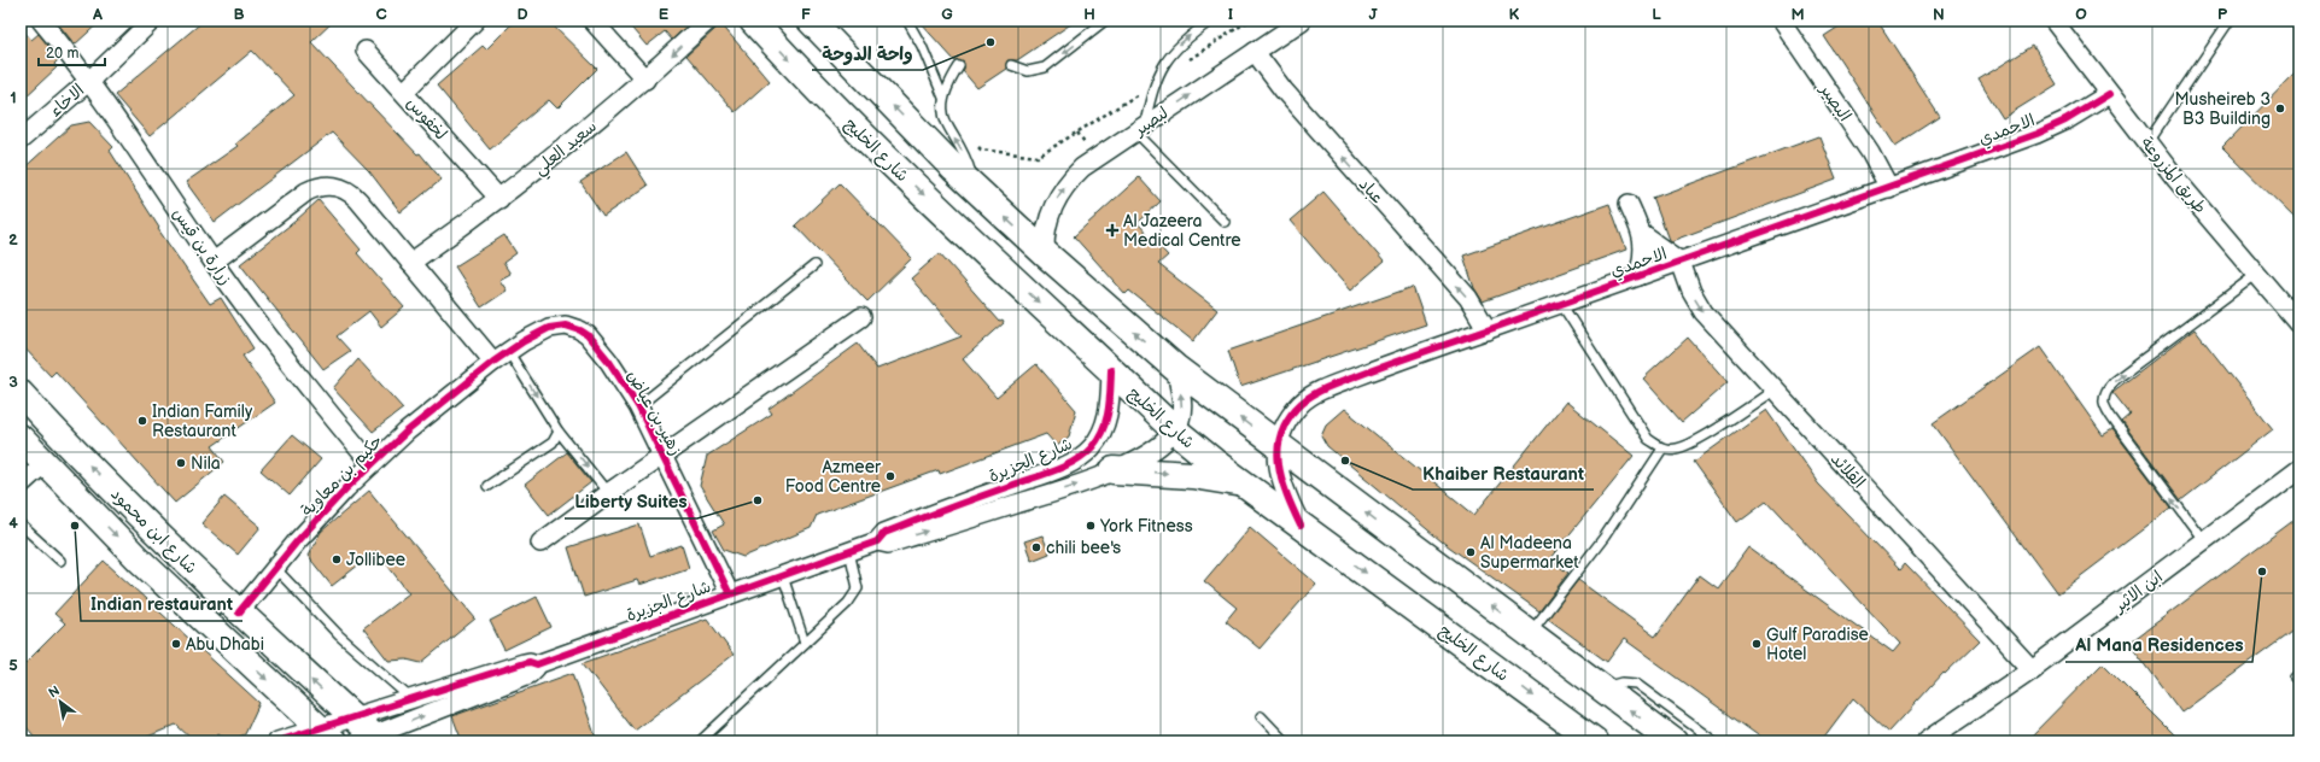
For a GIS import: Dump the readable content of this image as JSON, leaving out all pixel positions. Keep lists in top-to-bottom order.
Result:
{
  "streets": {
    "main road": ["شارع الخليج"],
    "street": [
      "الاخاء",
      "البصير",
      "لخفوس",
      "لبصير",
      "الاحمدي",
      "سعيد العلي",
      "طريق المزروعة",
      "عباد",
      "زرارة بن قيس",
      "زهير بن عياض",
      "شارع الجزيرة",
      "القلائد",
      "حكيم بن معاوية",
      "شارع ابن محمود",
      "ابن الاثير"
    ]
  },
  "crossings": [
    ["الاخاء", "زرارة بن قيس"],
    ["البصير", "الاحمدي"],
    ["لخفوس", "سعيد العلي"],
    ["لبصير", "عباد"],
    ["الاحمدي", "شارع الخليج"],
    ["الاحمدي", "طريق المزروعة"],
    ["الاحمدي", "عباد"],
    ["الاحمدي", "القلائد"],
    ["شارع الخليج", "شارع الجزيرة"],
    ["زرارة بن قيس", "حكيم بن معاوية"],
    ["زهير بن عياض", "شارع الجزيرة"],
    ["زهير بن عياض", "حكيم بن معاوية"],
    ["شارع الجزيرة", "شارع ابن محمود"],
    ["القلائد", "ابن الاثير"],
    ["حكيم بن معاوية", "شارع ابن محمود"]
  ],
  "one_way": ["لبصير", "عباد"],
  "places": {
    "other": [
      "واحة الدوحة",
      "Musheireb 3 B3 Building",
      "Indian Family Restaurant",
      "Khaiber Restaurant",
      "Nila",
      "Azmeer Food Centre",
      "Liberty Suites",
      "Indian restaurant",
      "York Fitness",
      "chili bee's",
      "Al Madeena Supermarket",
      "Jollibee",
      "Al Mana Residences",
      "Abu Dhabi",
      "Gulf Paradise Hotel"
    ],
    "health": ["Al Jazeera Medical Centre"]
  },
  "scale_bar": "20 m",
  "north": "top left",
  "grid": {
    "columns": [
      "A",
      "B",
      "C",
      "D",
      "E",
      "F",
      "G",
      "H",
      "I",
      "J",
      "K",
      "L",
      "M",
      "N",
      "O",
      "P"
    ],
    "rows": [
      "1",
      "2",
      "3",
      "4",
      "5"
    ]
  }
}
